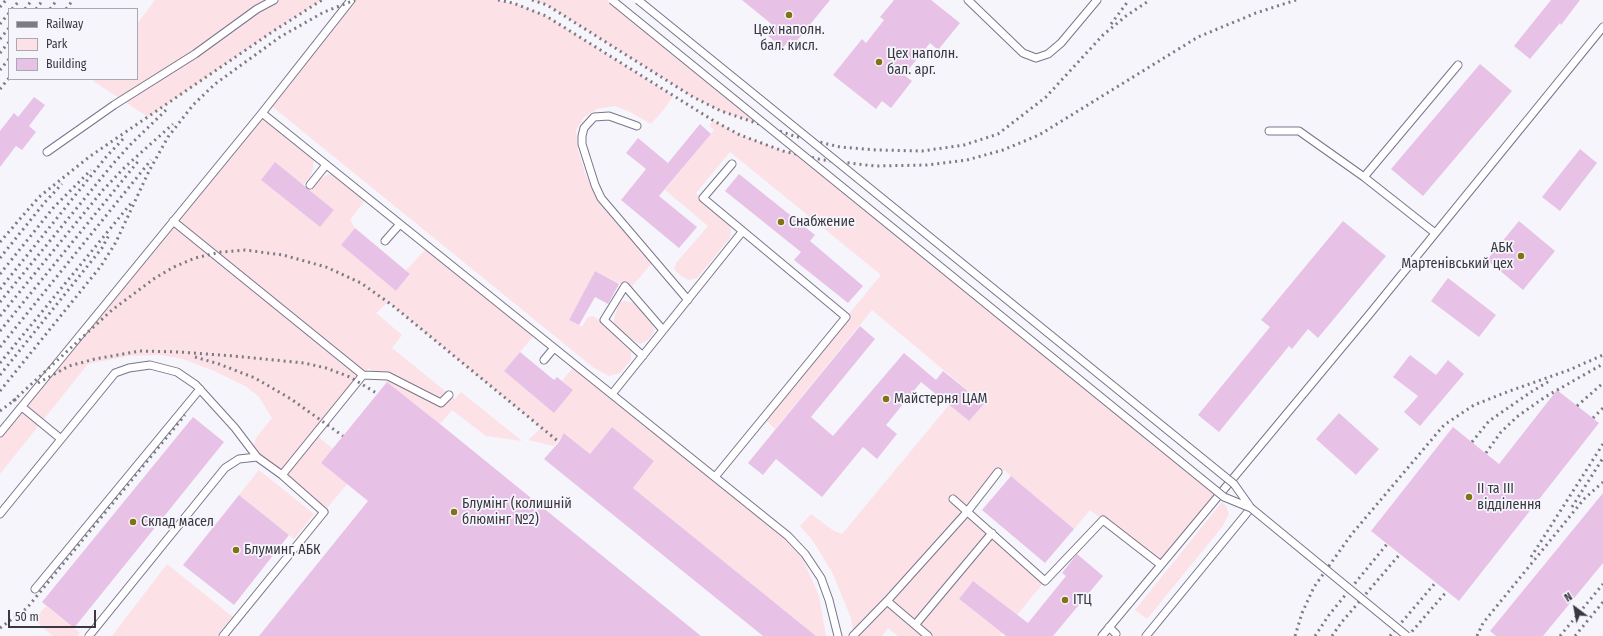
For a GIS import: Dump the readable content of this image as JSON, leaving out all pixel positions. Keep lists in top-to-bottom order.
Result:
{
  "places": [
    "Цех наполн. бал. кисл.",
    "Цех наполн. бал. арг.",
    "Снабжение",
    "АБК Мартенівський цех",
    "Майстерня ЦАМ",
    "II та III відділення",
    "Блумінг (колишній блюмінг №2)",
    "Склад масел",
    "Блуминг, АБК",
    "ІТЦ"
  ],
  "legend": ["Railway", "Park", "Building"],
  "scale_bar": "50 m",
  "north": "top left"
}
